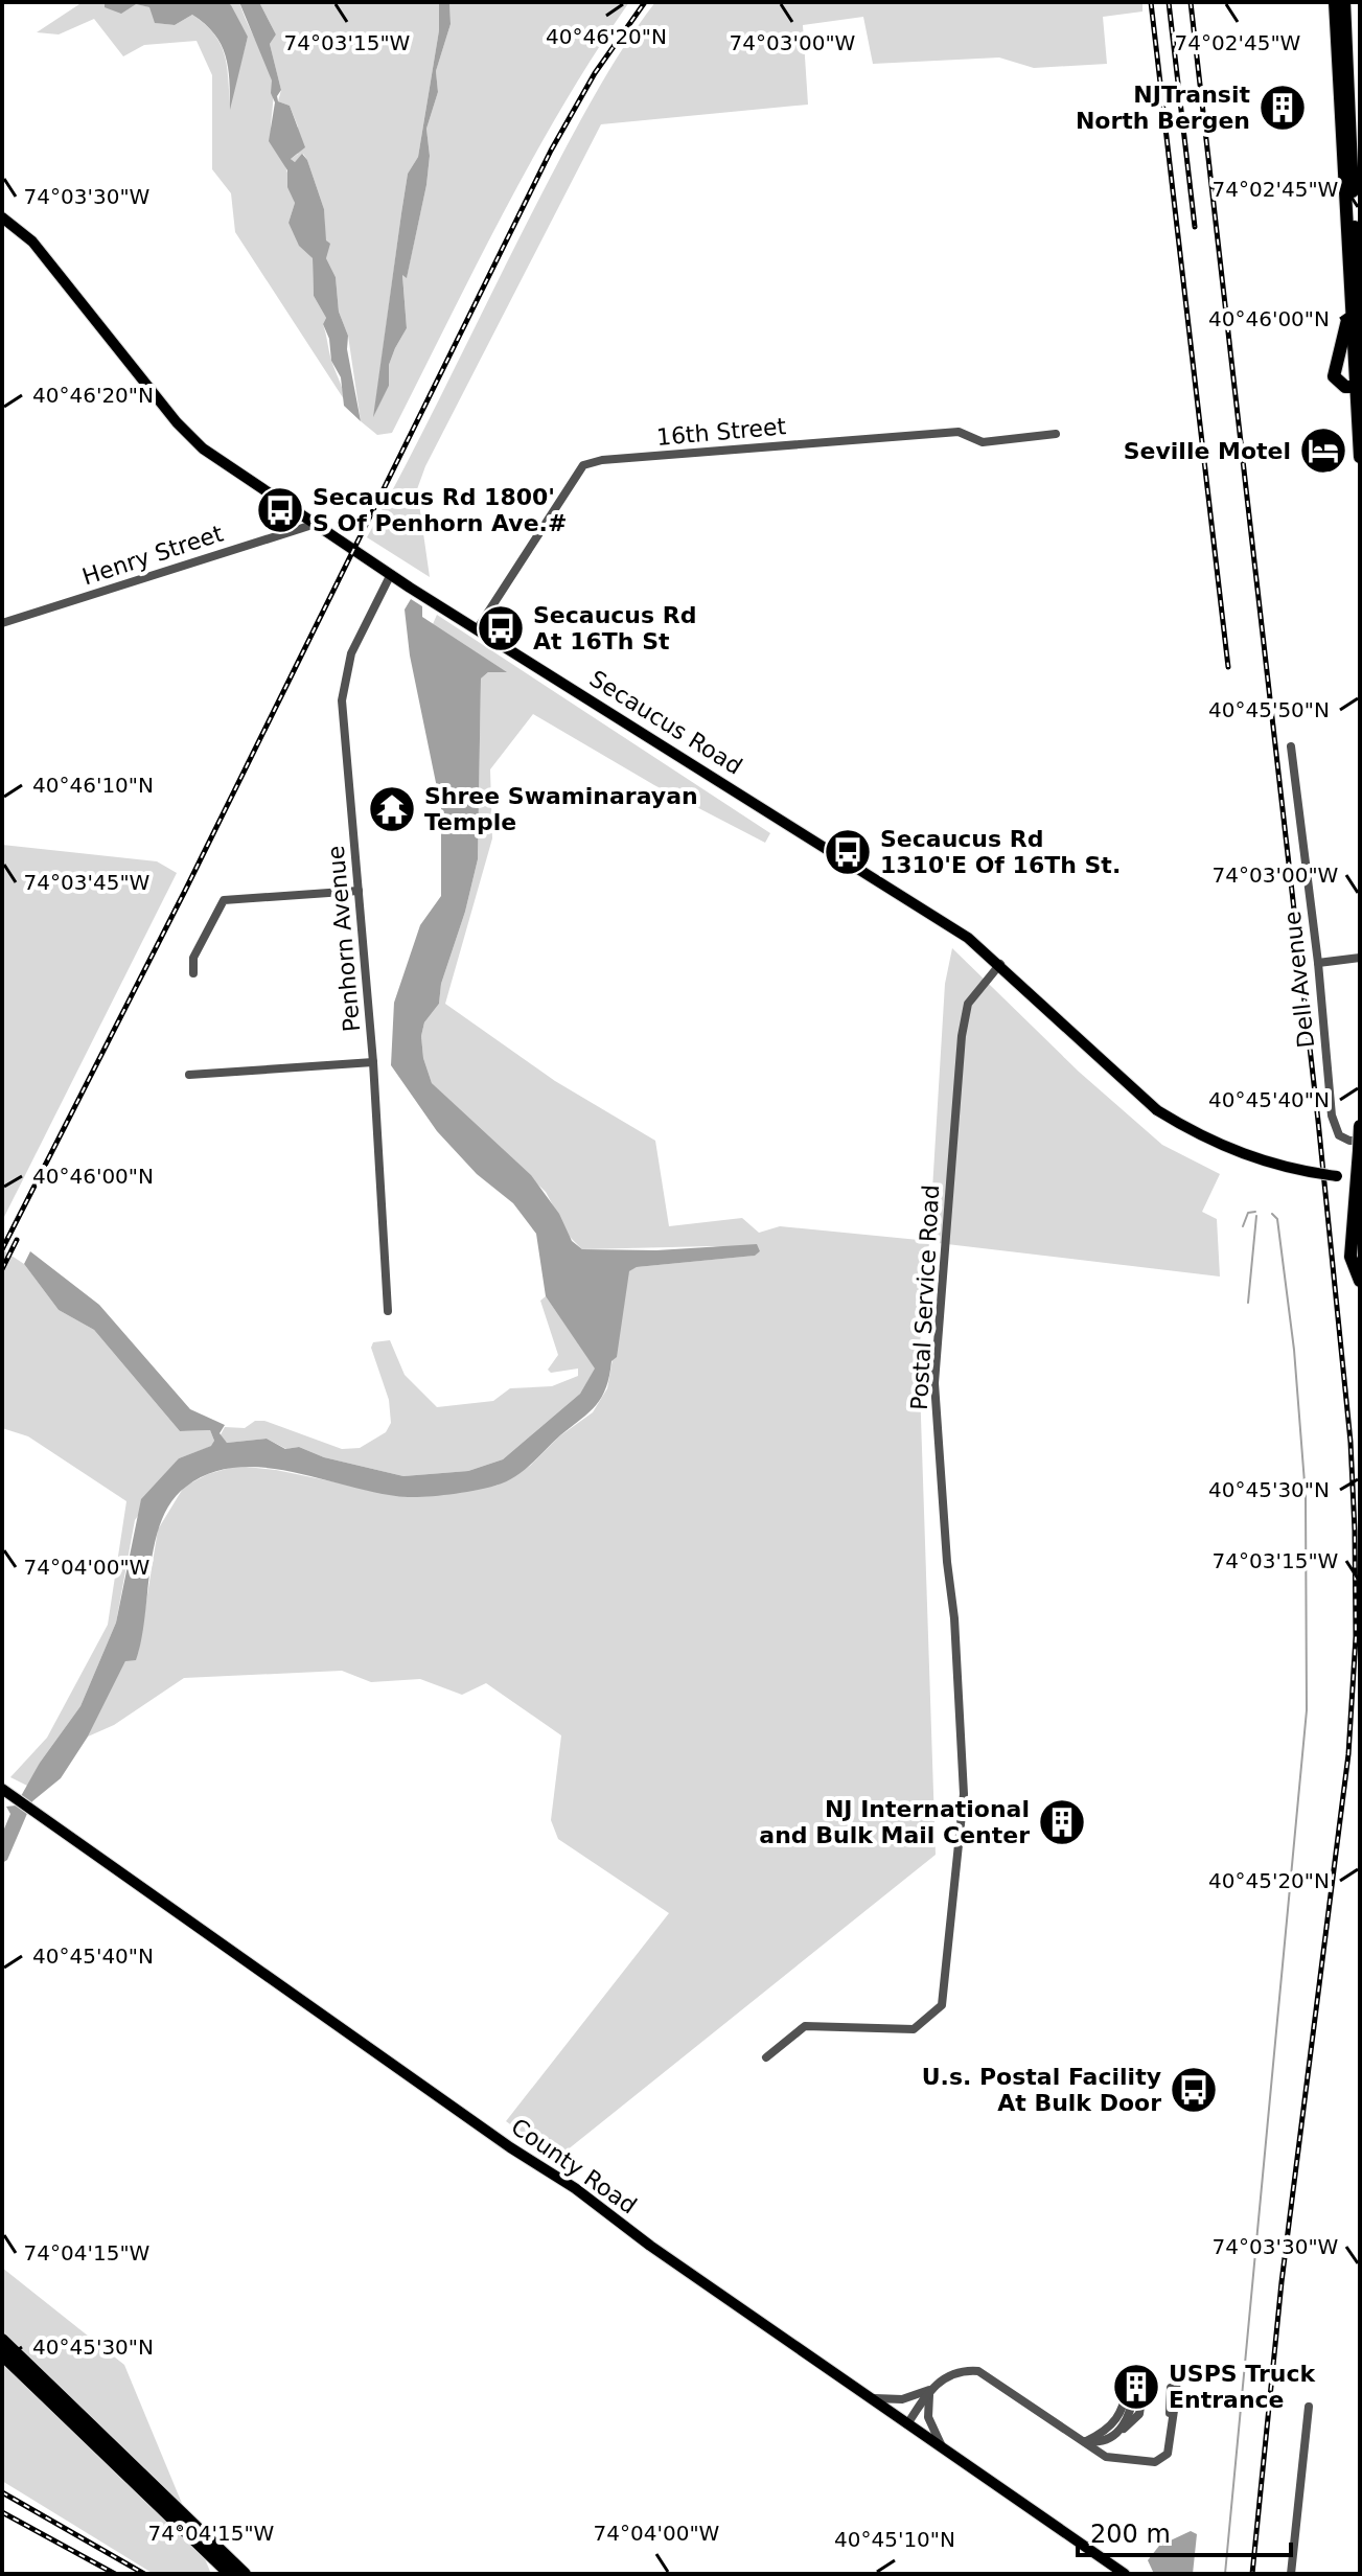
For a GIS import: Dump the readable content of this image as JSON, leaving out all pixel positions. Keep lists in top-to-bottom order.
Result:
{
  "streets": {
    "main road": ["Secaucus Road", "County Road"],
    "street": [
      "16th Street",
      "Henry Street",
      "Penhorn Avenue",
      "Dell Avenue",
      "Postal Service Road"
    ]
  },
  "crossings": [
    ["16th Street", "Secaucus Road"],
    ["Henry Street", "Secaucus Road"],
    ["Secaucus Road", "Penhorn Avenue"],
    ["Secaucus Road", "Postal Service Road"]
  ],
  "places": {
    "building": ["NJTransit North Bergen", "NJ International and Bulk Mail Center", "USPS Truck Entrance"],
    "hotel": ["Seville Motel"],
    "bus stop": [
      "Secaucus Rd 1800' S Of Penhorn Ave.#",
      "Secaucus Rd At 16Th St",
      "Secaucus Rd 1310'E Of 16Th St.",
      "U.s. Postal Facility At Bulk Door"
    ],
    "temple": ["Shree Swaminarayan Temple"]
  },
  "scale_bar": "200 m",
  "coordinates": [
    "40°46'20\"N",
    "74°03'15\"W",
    "74°03'00\"W",
    "74°02'45\"W",
    "74°03'30\"W",
    "40°46'00\"N",
    "40°45'50\"N",
    "40°46'10\"N",
    "74°03'45\"W",
    "40°45'40\"N",
    "40°45'30\"N",
    "74°04'00\"W",
    "40°45'20\"N",
    "74°04'15\"W",
    "40°45'10\"N"
  ]
}
